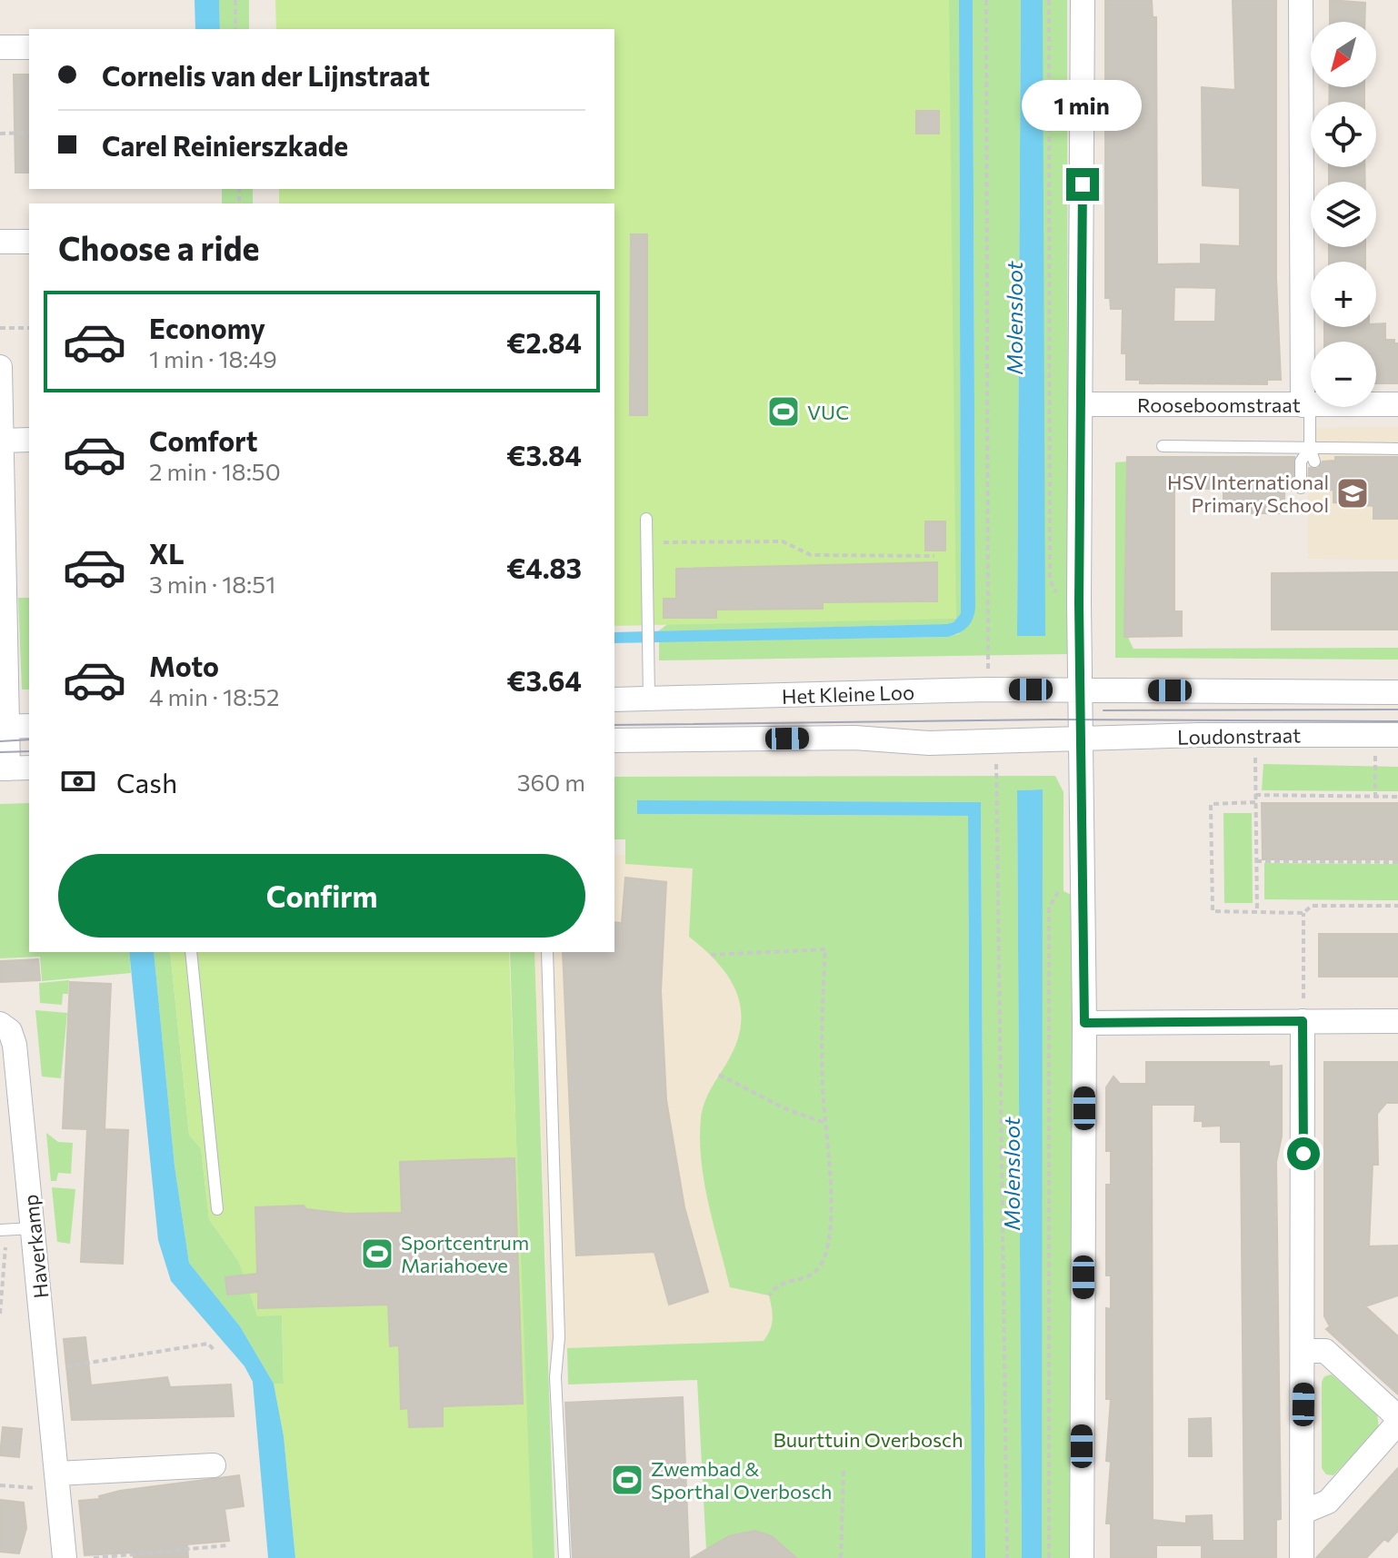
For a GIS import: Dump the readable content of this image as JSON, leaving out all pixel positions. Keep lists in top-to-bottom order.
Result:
{
  "streets": {
    "street": [
      "Rooseboomstraat",
      "Het Kleine Loo",
      "Loudonstraat",
      "Haverkamp"
    ]
  },
  "crossings": [
    ["Het Kleine Loo", "Loudonstraat"]
  ],
  "water": ["Molensloot"],
  "parks": ["Buurttuin Overbosch"],
  "places": {
    "sports": ["VUC", "Sportcentrum Mariahoeve", "Zwembad & Sporthal Overbosch"],
    "school or university": ["HSV International Primary School"]
  },
  "north": "bottom left",
  "page": {
    "map_buttons": ["+", "−"],
    "banner": ["Cornelis van der Lijnstraat", "Carel Reinierszkade"],
    "bubble": "1 min",
    "heading": "Choose a ride",
    "list": [
      {
        "name": "Economy",
        "note": "1 min · 18:49",
        "value": "€2.84"
      },
      {
        "name": "Comfort",
        "note": "2 min · 18:50",
        "value": "€3.84"
      },
      {
        "name": "XL",
        "note": "3 min · 18:51",
        "value": "€4.83"
      },
      {
        "name": "Moto",
        "note": "4 min · 18:52",
        "value": "€3.64"
      }
    ],
    "pay": ["Cash", "360 m"],
    "buttons": "Confirm"
  }
}
